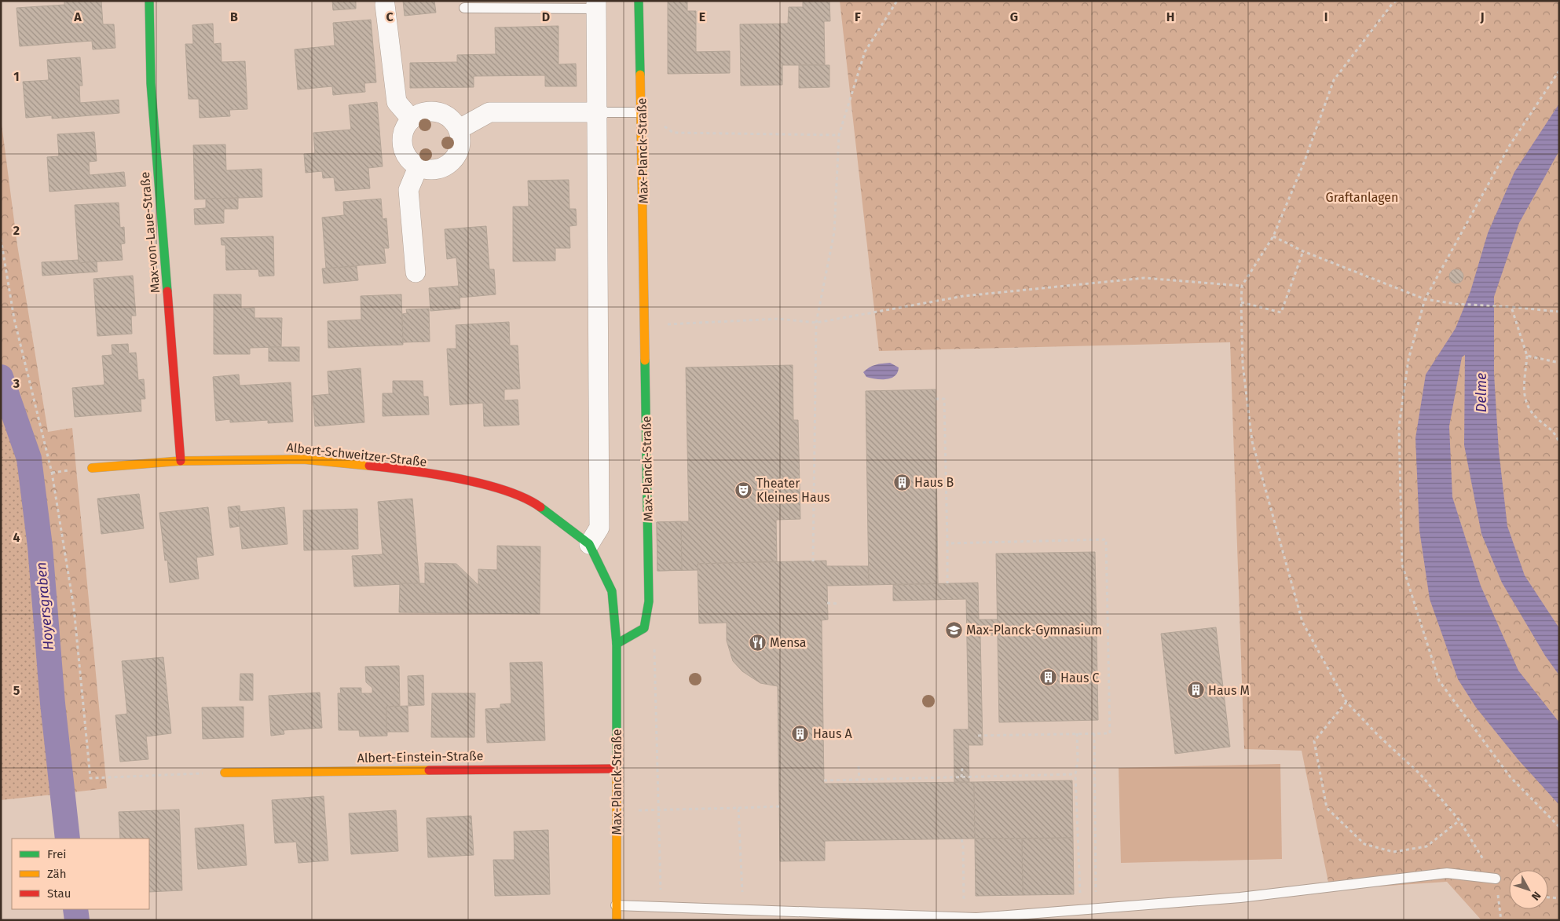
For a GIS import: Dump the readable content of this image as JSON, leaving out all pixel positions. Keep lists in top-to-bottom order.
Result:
{
  "streets": {
    "street": [
      "Max-Planck-Straße",
      "Max-von-Laue-Straße",
      "Albert-Schweitzer-Straße",
      "Albert-Einstein-Straße"
    ]
  },
  "crossings": [
    ["Max-Planck-Straße", "Albert-Schweitzer-Straße"],
    ["Max-Planck-Straße", "Albert-Einstein-Straße"],
    ["Max-von-Laue-Straße", "Albert-Schweitzer-Straße"]
  ],
  "water": ["Delme", "Hoyersgraben"],
  "parks": ["Graftanlagen"],
  "places": {
    "building": [
      "Haus B",
      "Haus C",
      "Haus M",
      "Haus A"
    ],
    "theatre": ["Theater Kleines Haus"],
    "school or university": ["Max-Planck-Gymnasium"],
    "restaurant": ["Mensa"]
  },
  "legend": ["Frei", "Zäh", "Stau"],
  "north": "bottom right",
  "grid": {
    "columns": [
      "A",
      "B",
      "C",
      "D",
      "E",
      "F",
      "G",
      "H",
      "I",
      "J"
    ],
    "rows": [
      "1",
      "2",
      "3",
      "4",
      "5"
    ]
  }
}
